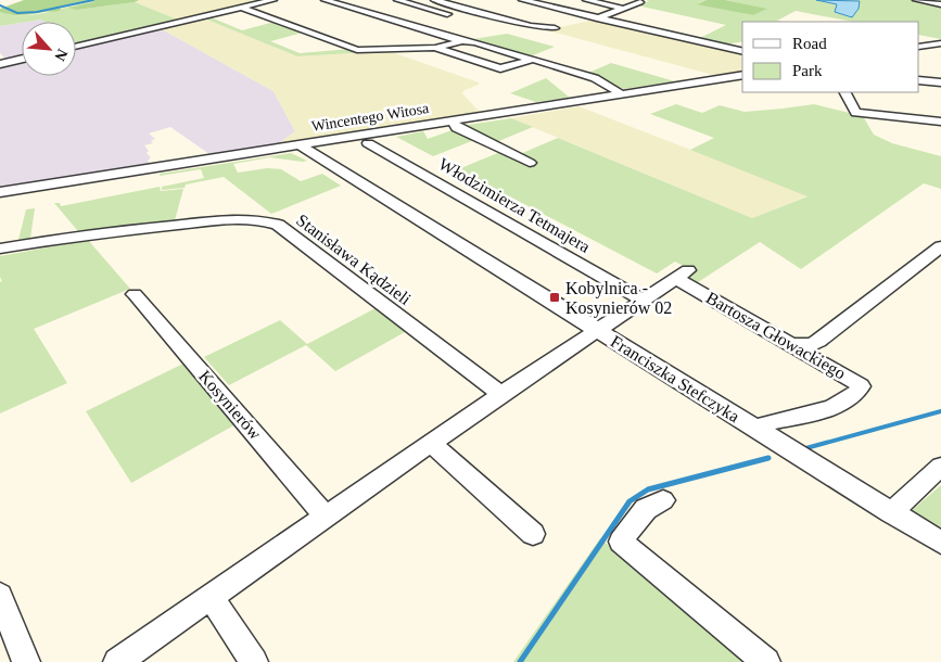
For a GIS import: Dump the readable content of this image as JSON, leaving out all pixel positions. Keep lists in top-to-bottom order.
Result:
{
  "streets": {
    "street": [
      "Wincentego Witosa",
      "Włodzimierza Tetmajera",
      "Stanisława Kądzieli",
      "Bartosza Głowackiego",
      "Franciszka Stefczyka",
      "Kosynierów"
    ]
  },
  "crossings": [
    ["Wincentego Witosa", "Franciszka Stefczyka"],
    ["Włodzimierza Tetmajera", "Bartosza Głowackiego"],
    ["Bartosza Głowackiego", "Franciszka Stefczyka"]
  ],
  "places": {
    "transit": ["Kobylnica - Kosynierów 02"]
  },
  "legend": ["Road", "Park"],
  "north": "bottom right"
}
